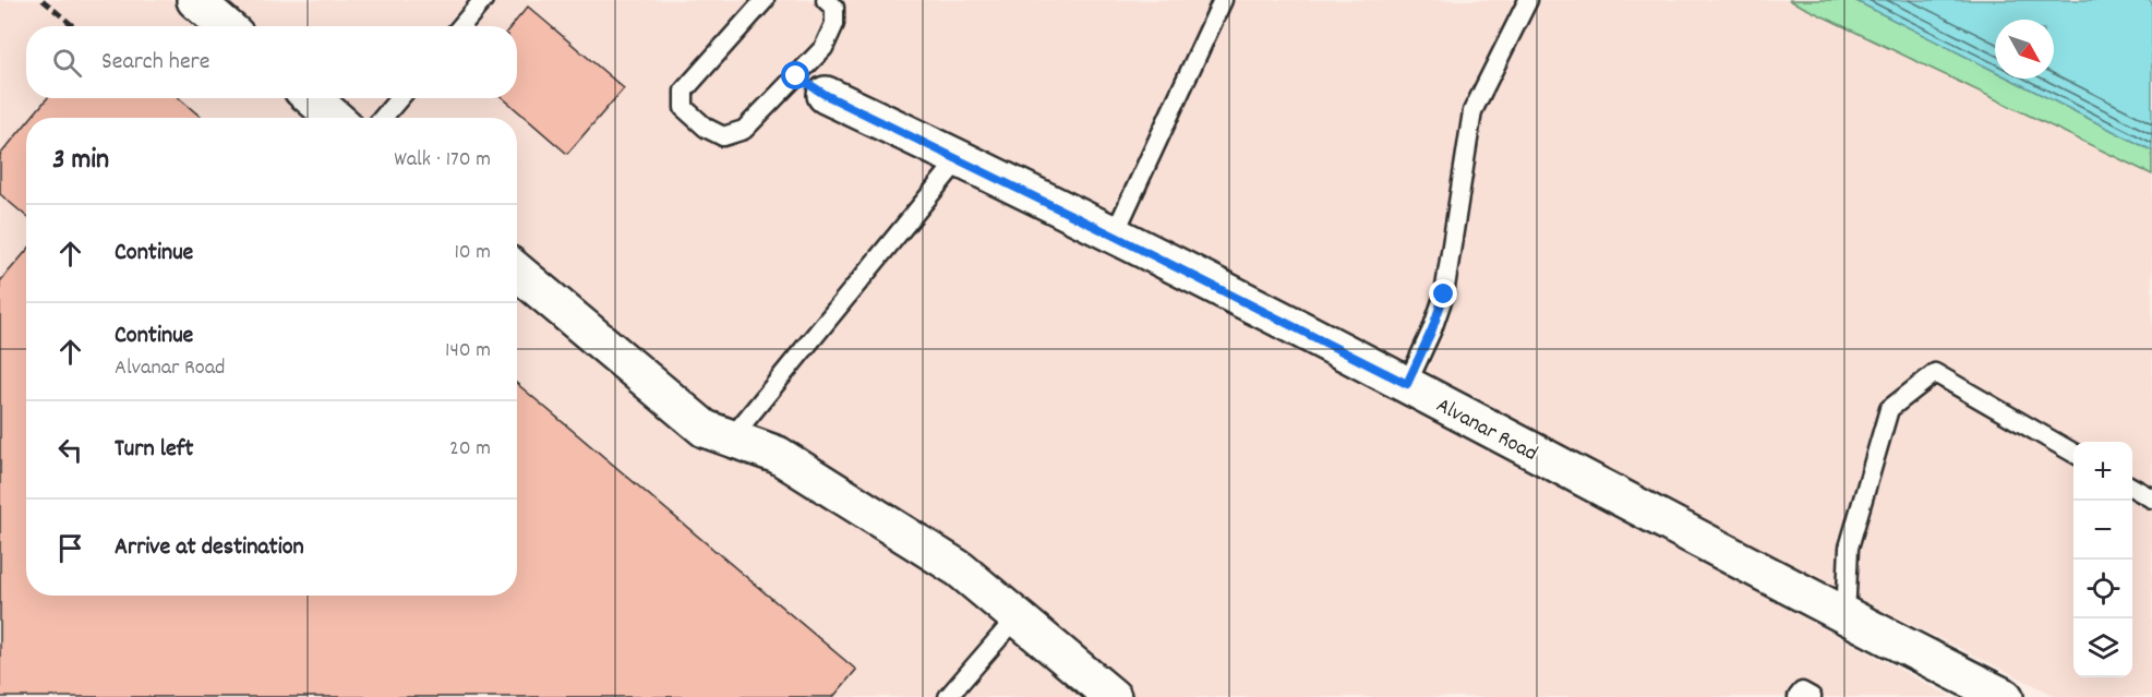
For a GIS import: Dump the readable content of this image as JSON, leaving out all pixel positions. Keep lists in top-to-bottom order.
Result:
{
  "streets": {
    "street": ["Alvanar Road"]
  },
  "north": "bottom right",
  "page": {
    "search": "Search here",
    "heading": ["3 min", "Walk · 170 m"],
    "list": [
      ["Continue", "10 m"],
      ["Continue", "Alvanar Road", "140 m"],
      ["Turn left", "20 m"],
      "Arrive at destination"
    ],
    "map_buttons": ["+", "−"]
  }
}
